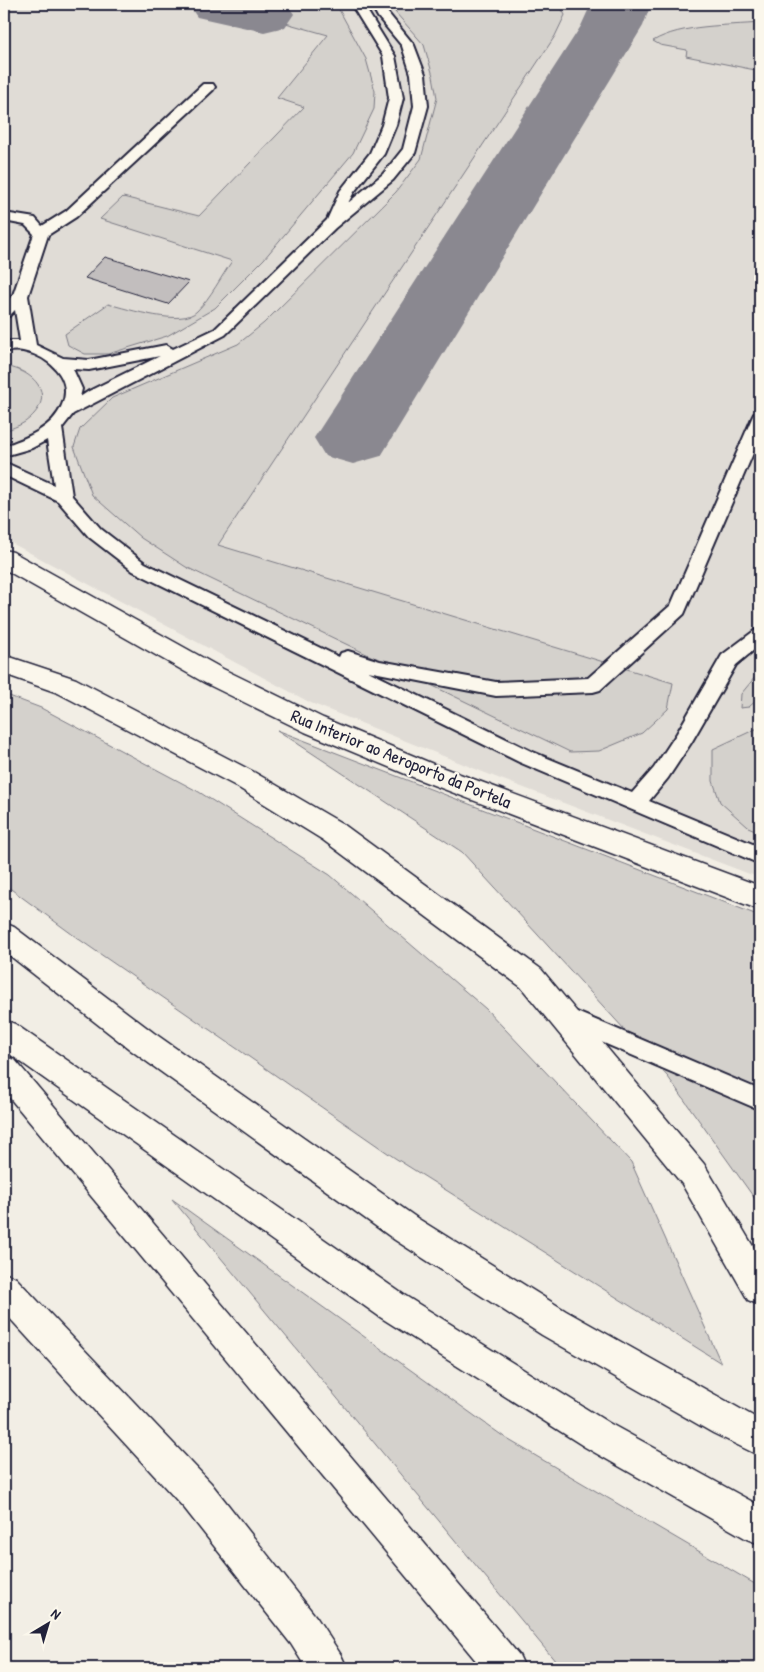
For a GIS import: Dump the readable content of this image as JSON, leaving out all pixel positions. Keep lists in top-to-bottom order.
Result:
{
  "streets": {
    "main road": ["Rua Interior ao Aeroporto da Portela"]
  },
  "north": "top right"
}
